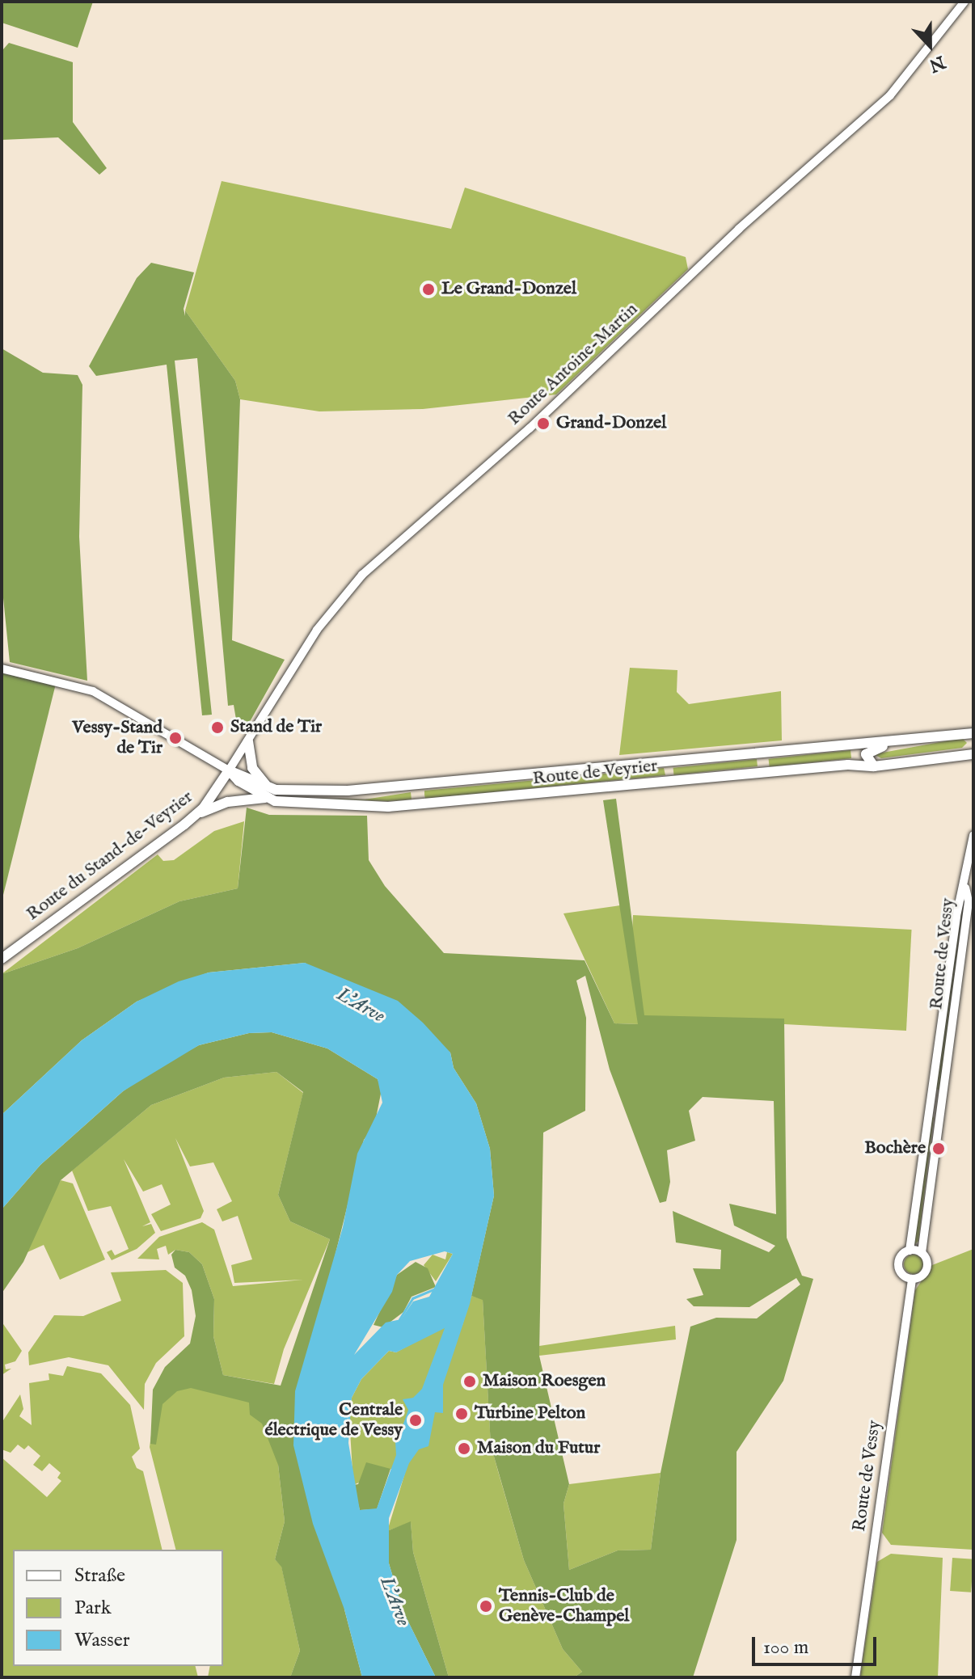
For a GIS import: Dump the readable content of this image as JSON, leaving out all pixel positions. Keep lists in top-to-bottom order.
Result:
{
  "streets": {
    "main road": ["Route de Veyrier", "Route du Stand-de-Veyrier"],
    "street": ["Route Antoine-Martin", "Route de Vessy"]
  },
  "crossings": [
    ["Route Antoine-Martin", "Route de Veyrier"],
    ["Route Antoine-Martin", "Route du Stand-de-Veyrier"],
    ["Route de Veyrier", "Route du Stand-de-Veyrier"]
  ],
  "water": ["L'Arve"],
  "places": [
    "Le Grand-Donzel",
    "Grand-Donzel",
    "Stand de Tir",
    "Vessy-Stand de Tir",
    "Bochère",
    "Maison Roesgen",
    "Turbine Pelton",
    "Centrale électrique de Vessy",
    "Maison du Futur",
    "Tennis-Club de Genève-Champel"
  ],
  "legend": ["Straße", "Park", "Wasser"],
  "scale_bar": "100 m",
  "north": "bottom"
}
